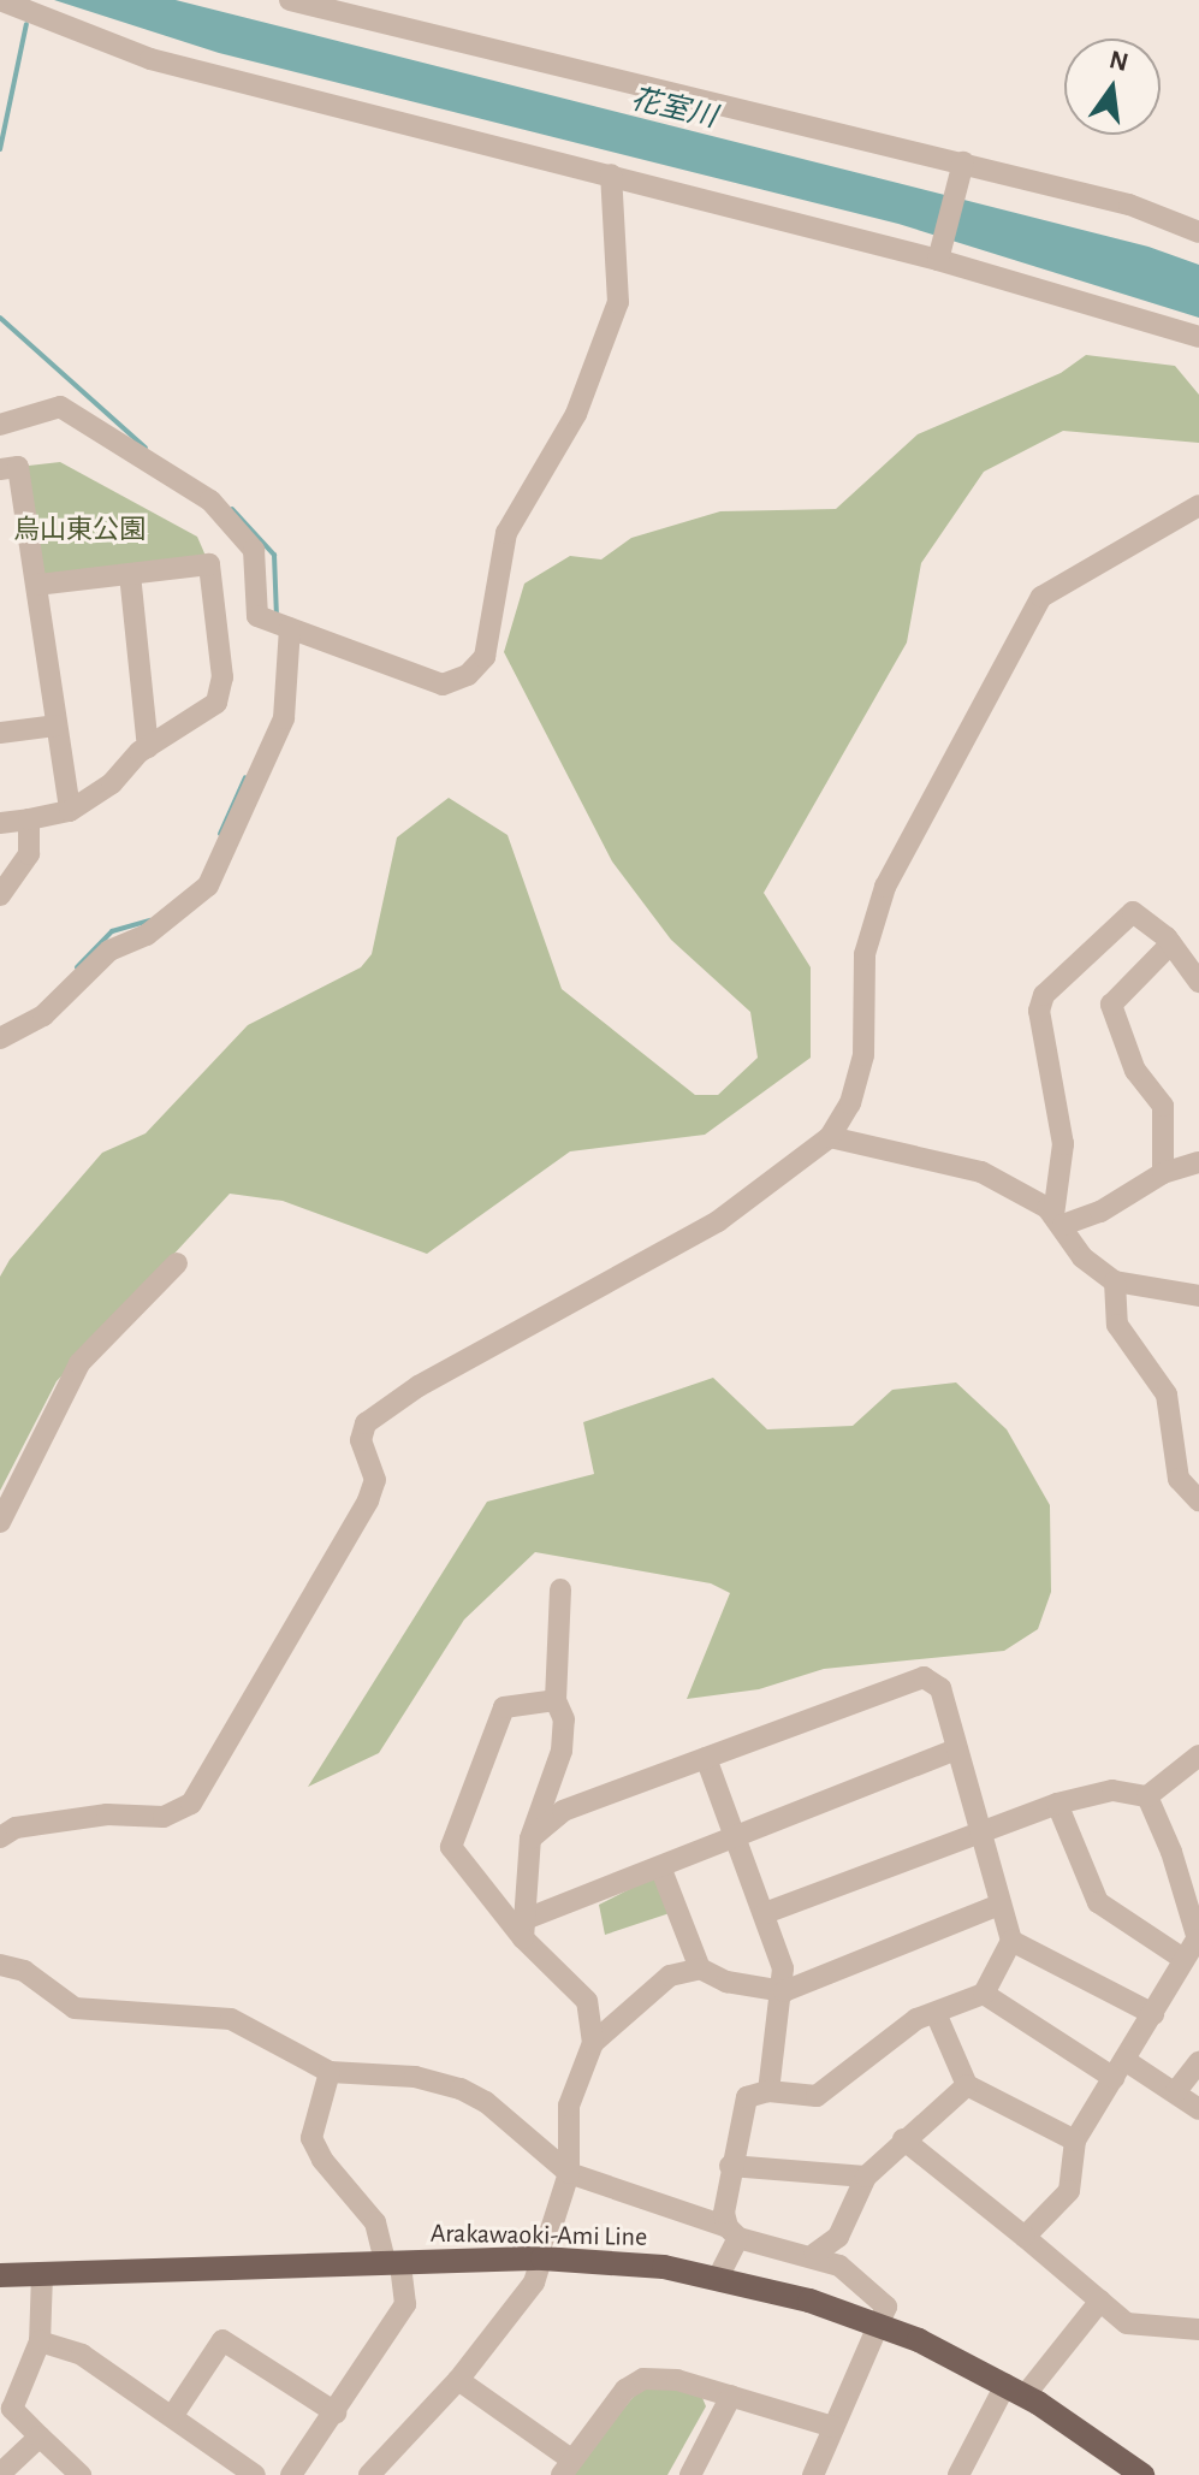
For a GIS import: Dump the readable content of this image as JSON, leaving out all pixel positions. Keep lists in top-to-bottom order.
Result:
{
  "streets": {
    "main road": ["Arakawaoki-Ami Line"]
  },
  "water": ["花室川"],
  "parks": ["烏山東公園"],
  "north": "top"
}
